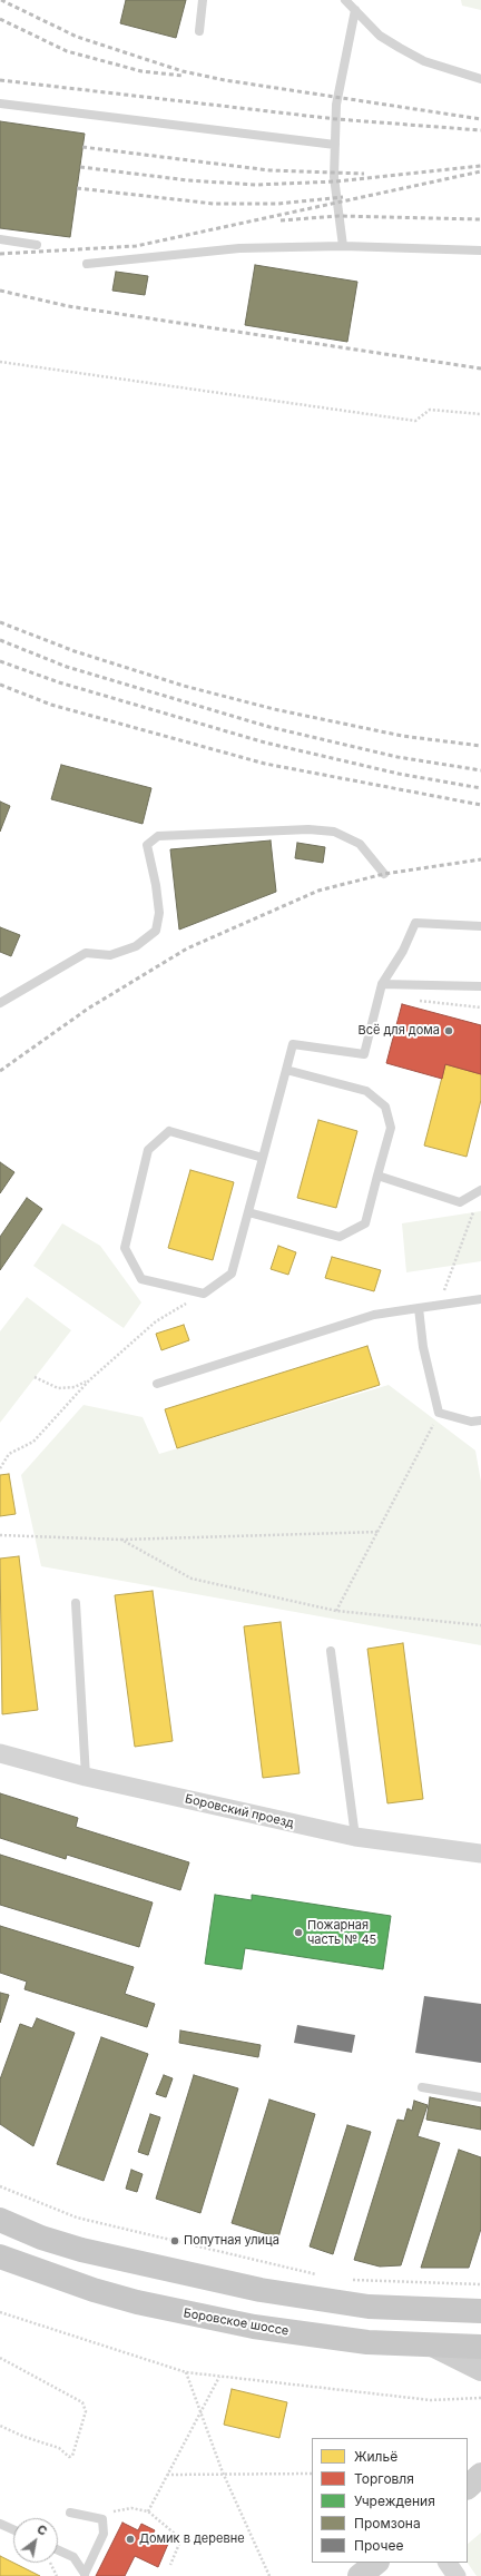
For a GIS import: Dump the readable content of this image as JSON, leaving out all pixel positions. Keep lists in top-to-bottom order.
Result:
{
  "streets": {
    "main road": ["Боровское шоссе"],
    "street": ["Боровский проезд"]
  },
  "places": [
    "Всё для дома",
    "Пожарная часть № 45",
    "Попутная улица",
    "Домик в деревне"
  ],
  "legend": [
    "Жильё",
    "Торговля",
    "Учреждения",
    "Промзона",
    "Прочее"
  ],
  "north": "top right"
}
